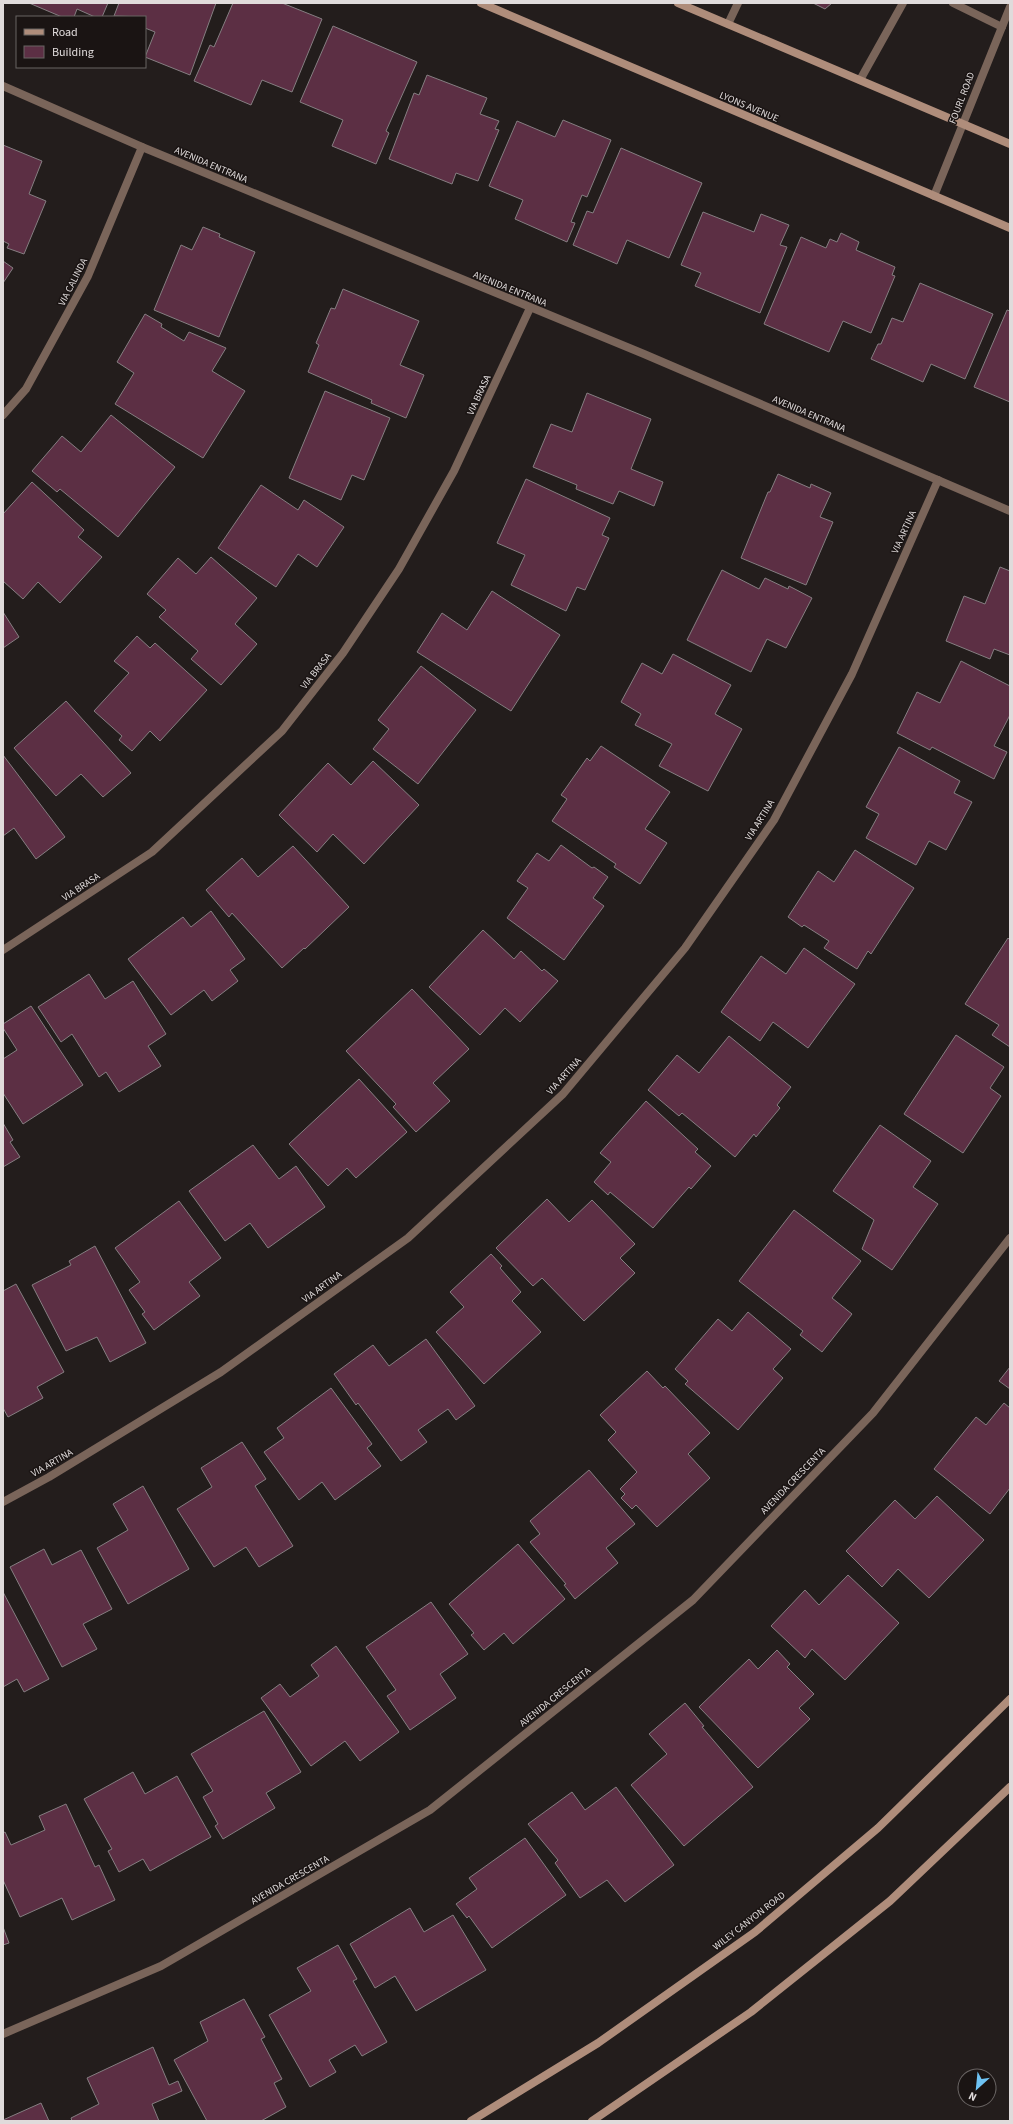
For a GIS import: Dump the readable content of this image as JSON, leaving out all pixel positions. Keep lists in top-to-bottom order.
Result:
{
  "streets": {
    "main road": ["LYONS AVENUE", "WILEY CANYON ROAD"],
    "street": [
      "FOURL ROAD",
      "AVENIDA ENTRANA",
      "VIA CALINDA",
      "VIA BRASA",
      "VIA ARTINA",
      "AVENIDA CRESCENTA"
    ]
  },
  "crossings": [
    ["FOURL ROAD", "LYONS AVENUE"],
    ["AVENIDA ENTRANA", "VIA CALINDA"],
    ["AVENIDA ENTRANA", "VIA BRASA"],
    ["AVENIDA ENTRANA", "VIA ARTINA"]
  ],
  "legend": ["Road", "Building"],
  "north": "bottom left"
}
